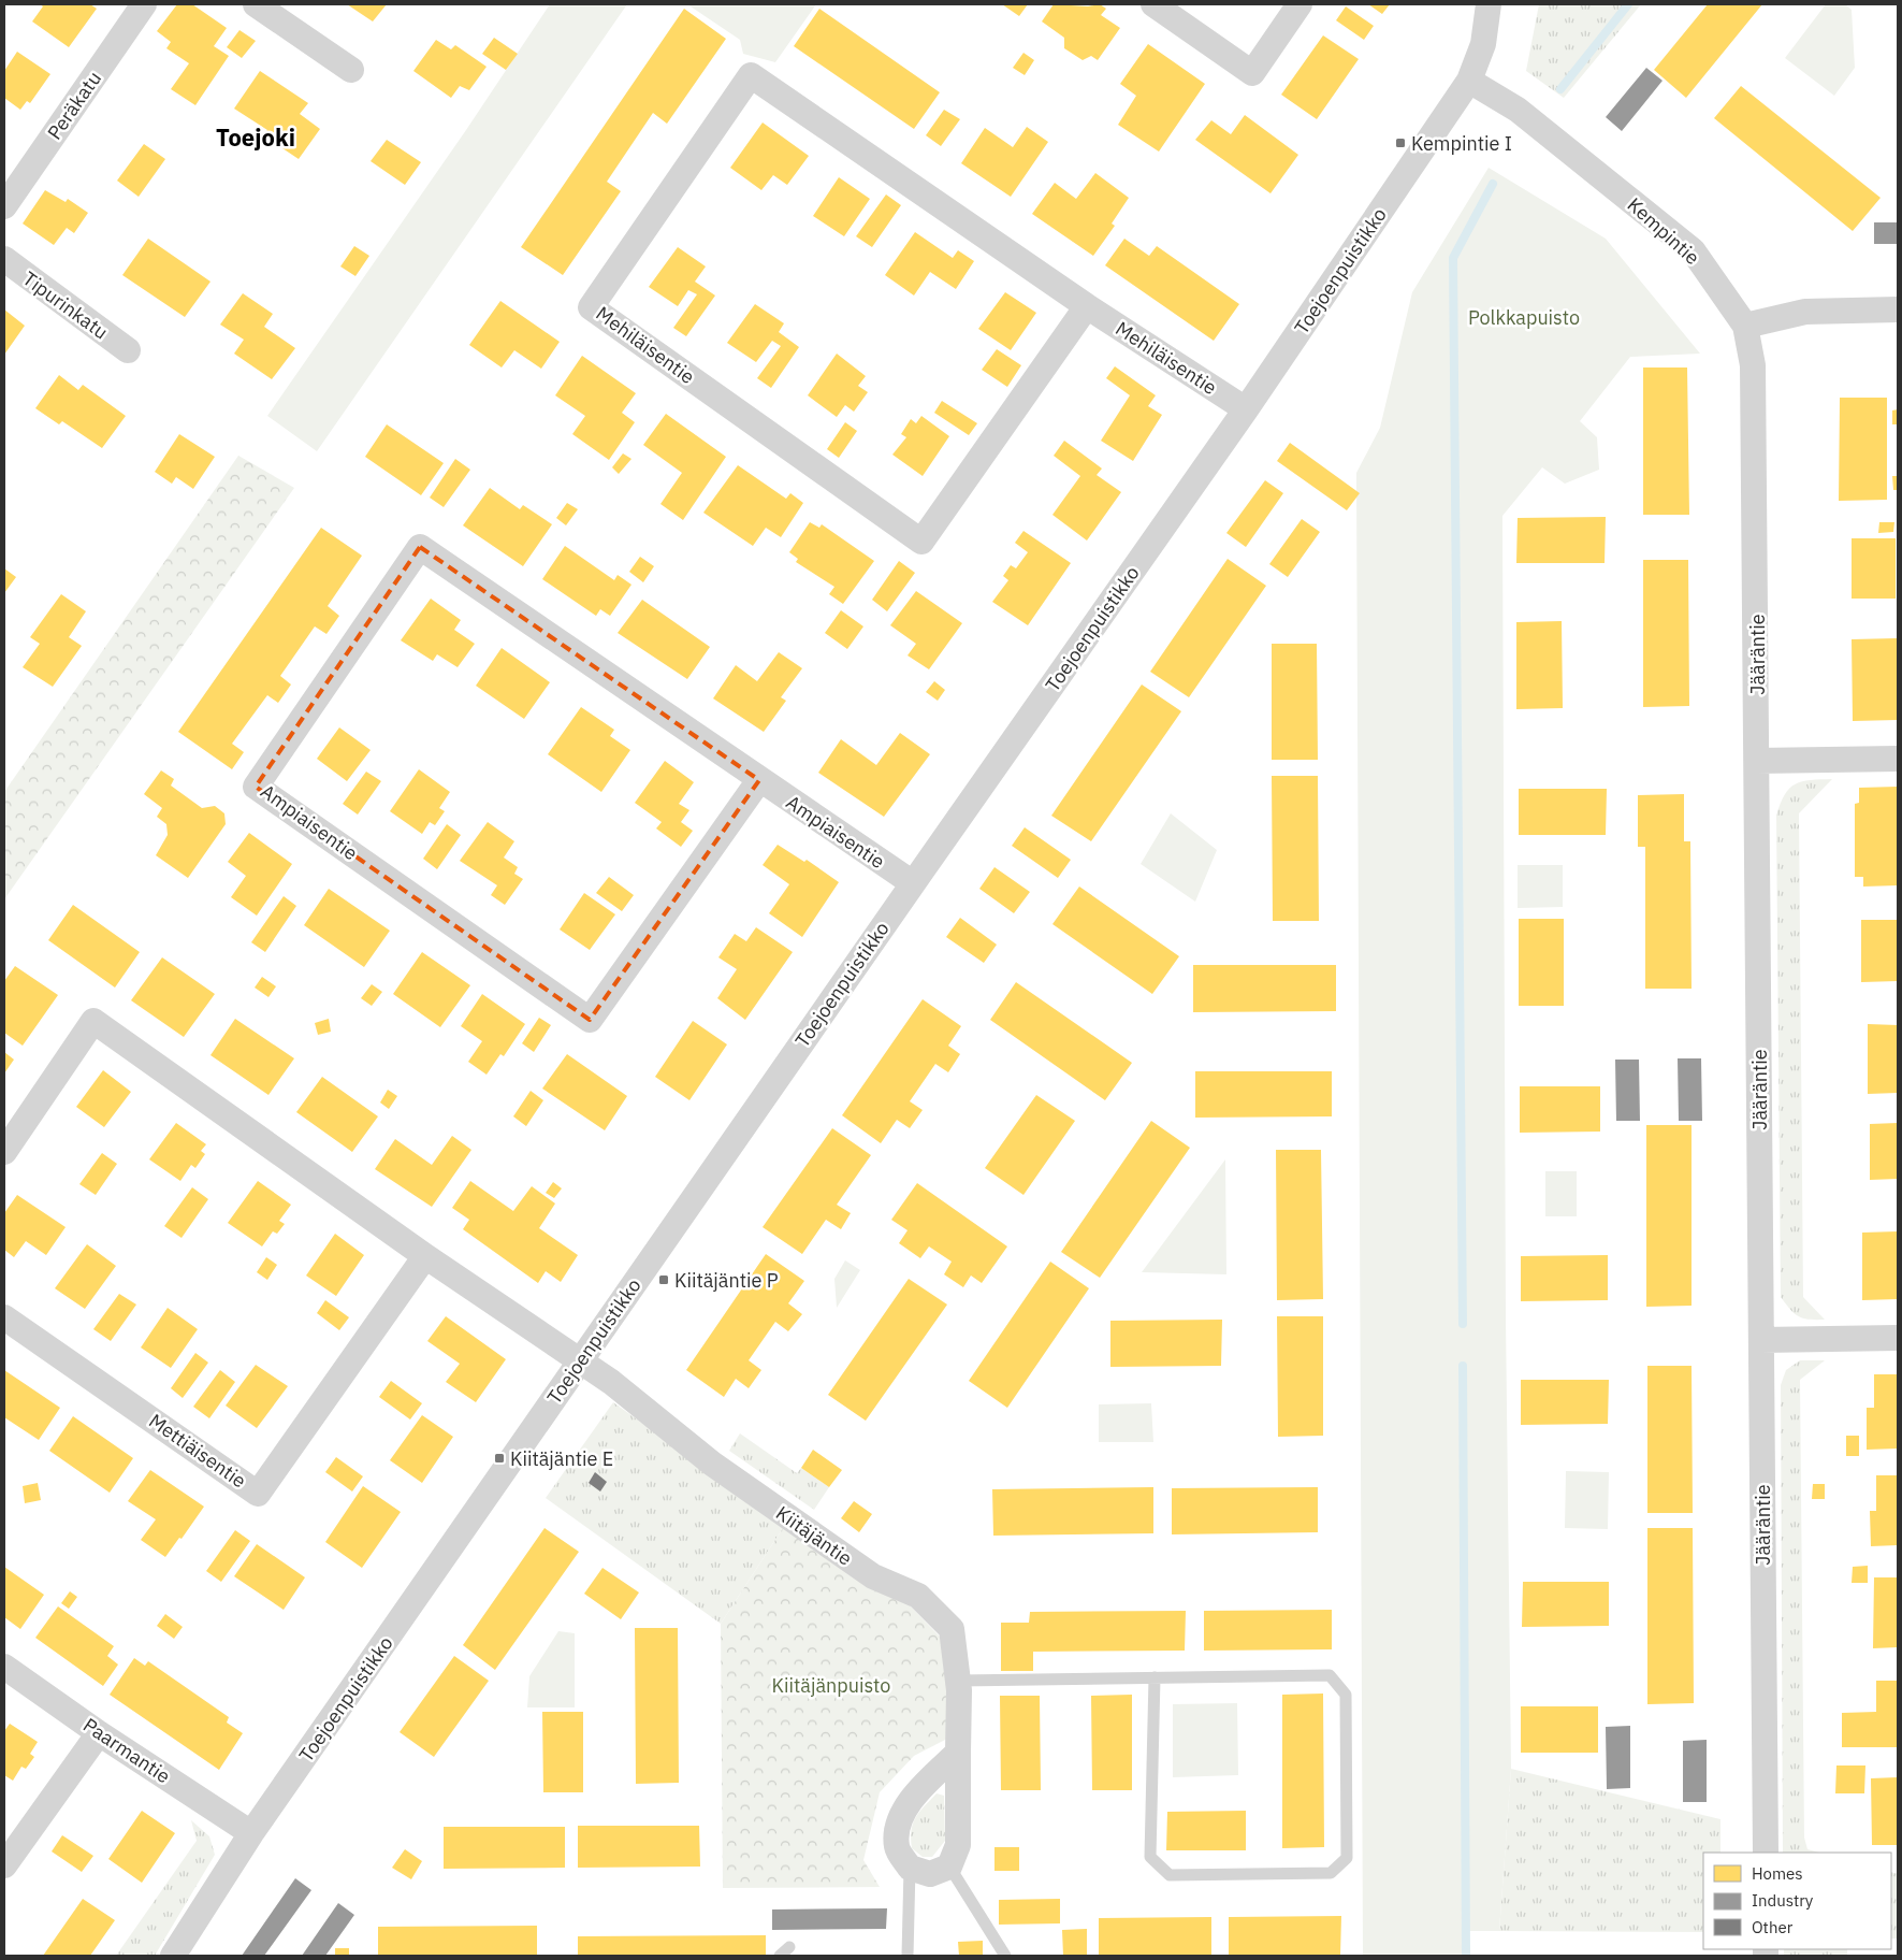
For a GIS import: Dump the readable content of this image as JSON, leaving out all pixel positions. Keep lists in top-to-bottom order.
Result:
{
  "streets": {
    "street": [
      "Peräkatu",
      "Kempintie",
      "Toejoenpuistikko",
      "Tipurinkatu",
      "Mehiläisentie",
      "Jääräntie",
      "Ampiaisentie",
      "Mettiäisentie",
      "Kiitäjäntie",
      "Paarmantie"
    ]
  },
  "crossings": [
    ["Kempintie", "Toejoenpuistikko"],
    ["Kempintie", "Jääräntie"],
    ["Toejoenpuistikko", "Mehiläisentie"],
    ["Toejoenpuistikko", "Ampiaisentie"],
    ["Toejoenpuistikko", "Kiitäjäntie"],
    ["Toejoenpuistikko", "Paarmantie"]
  ],
  "districts": ["Toejoki"],
  "parks": ["Polkkapuisto", "Kiitäjänpuisto"],
  "places": {
    "transit": ["Kempintie I", "Kiitäjäntie P", "Kiitäjäntie E"]
  },
  "legend": ["Homes", "Industry", "Other"]
}
